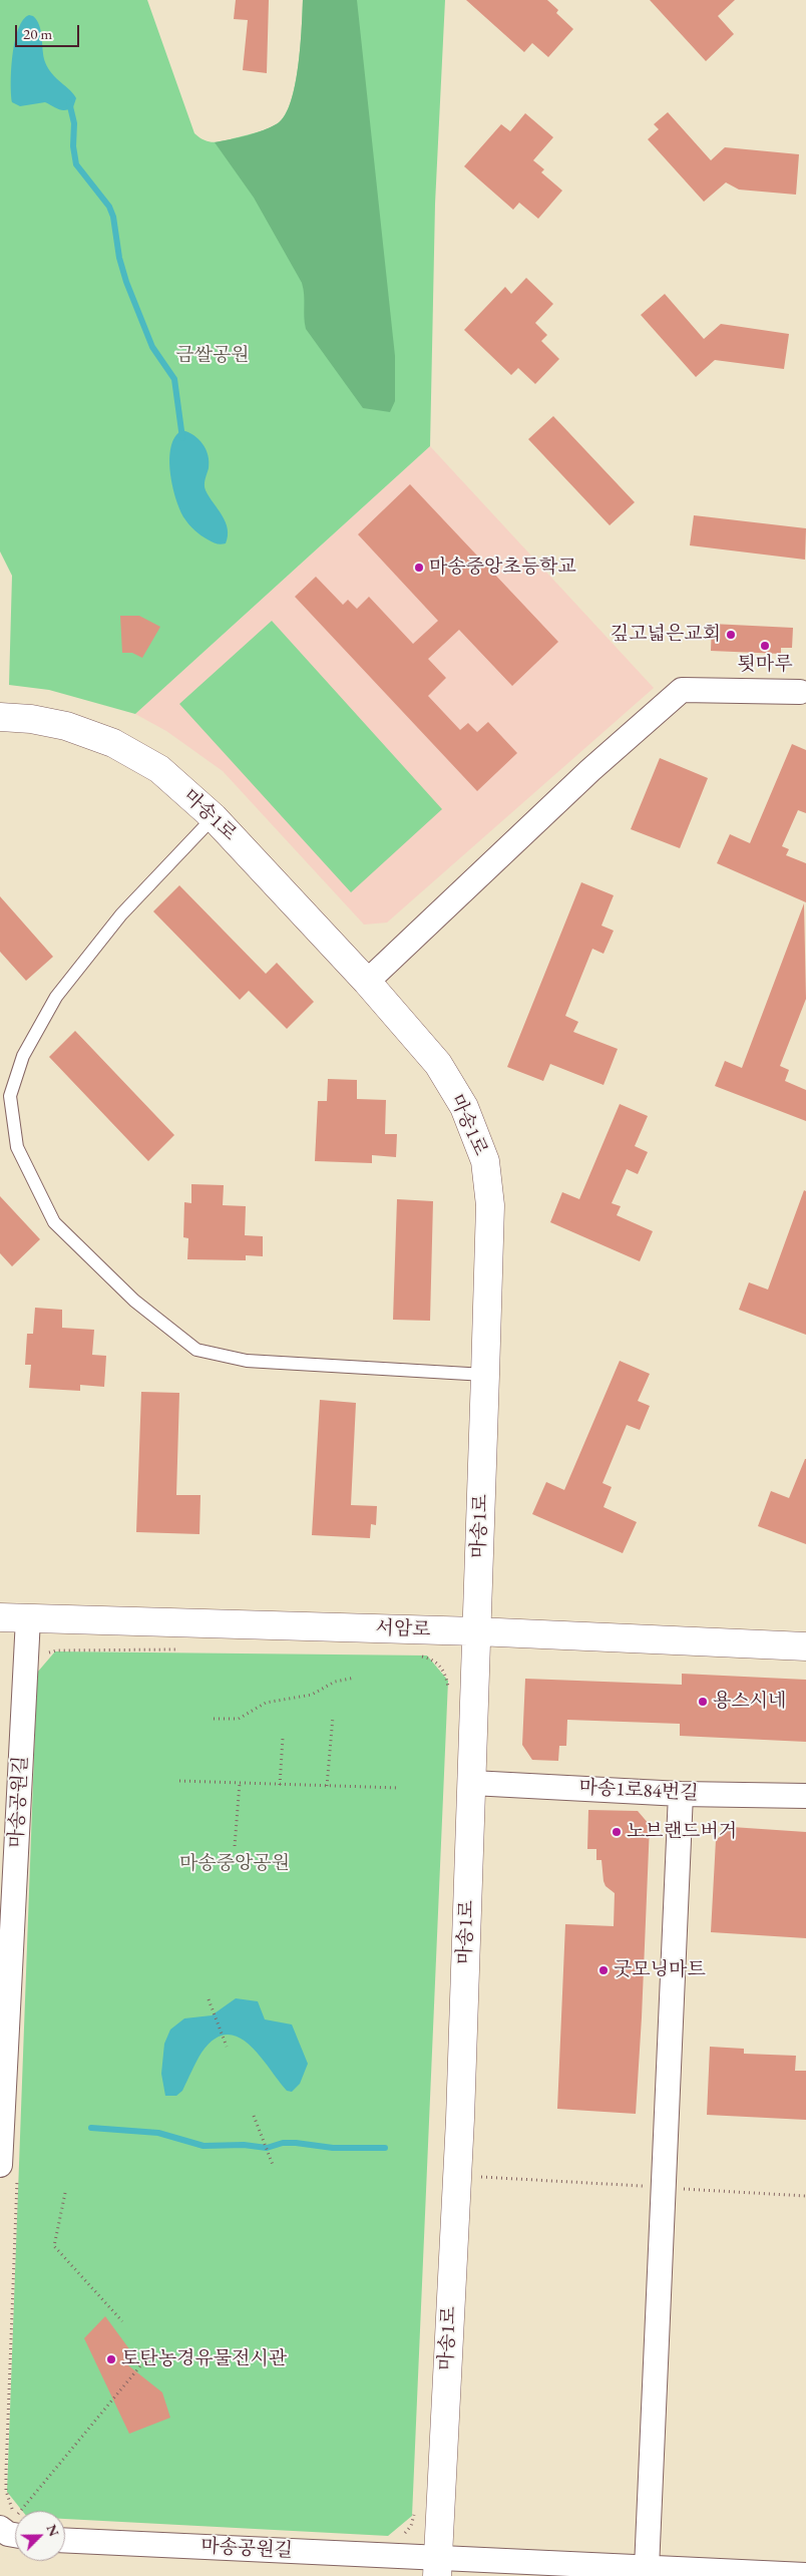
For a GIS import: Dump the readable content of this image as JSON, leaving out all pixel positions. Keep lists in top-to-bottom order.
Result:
{
  "streets": {
    "street": [
      "마송1로",
      "서암로",
      "마송1로84번길",
      "마송공원길"
    ]
  },
  "crossings": [
    ["마송1로", "서암로"],
    ["마송1로", "마송1로84번길"],
    ["마송1로", "마송공원길"],
    ["서암로", "마송공원길"]
  ],
  "parks": ["금쌀공원", "마송중앙공원"],
  "places": [
    "마송중앙초등학교",
    "깊고넓은교회",
    "툇마루",
    "용스시네",
    "노브랜드버거",
    "굿모닝마트",
    "토탄농경유물전시관"
  ],
  "scale_bar": "20 m",
  "north": "top right"
}
